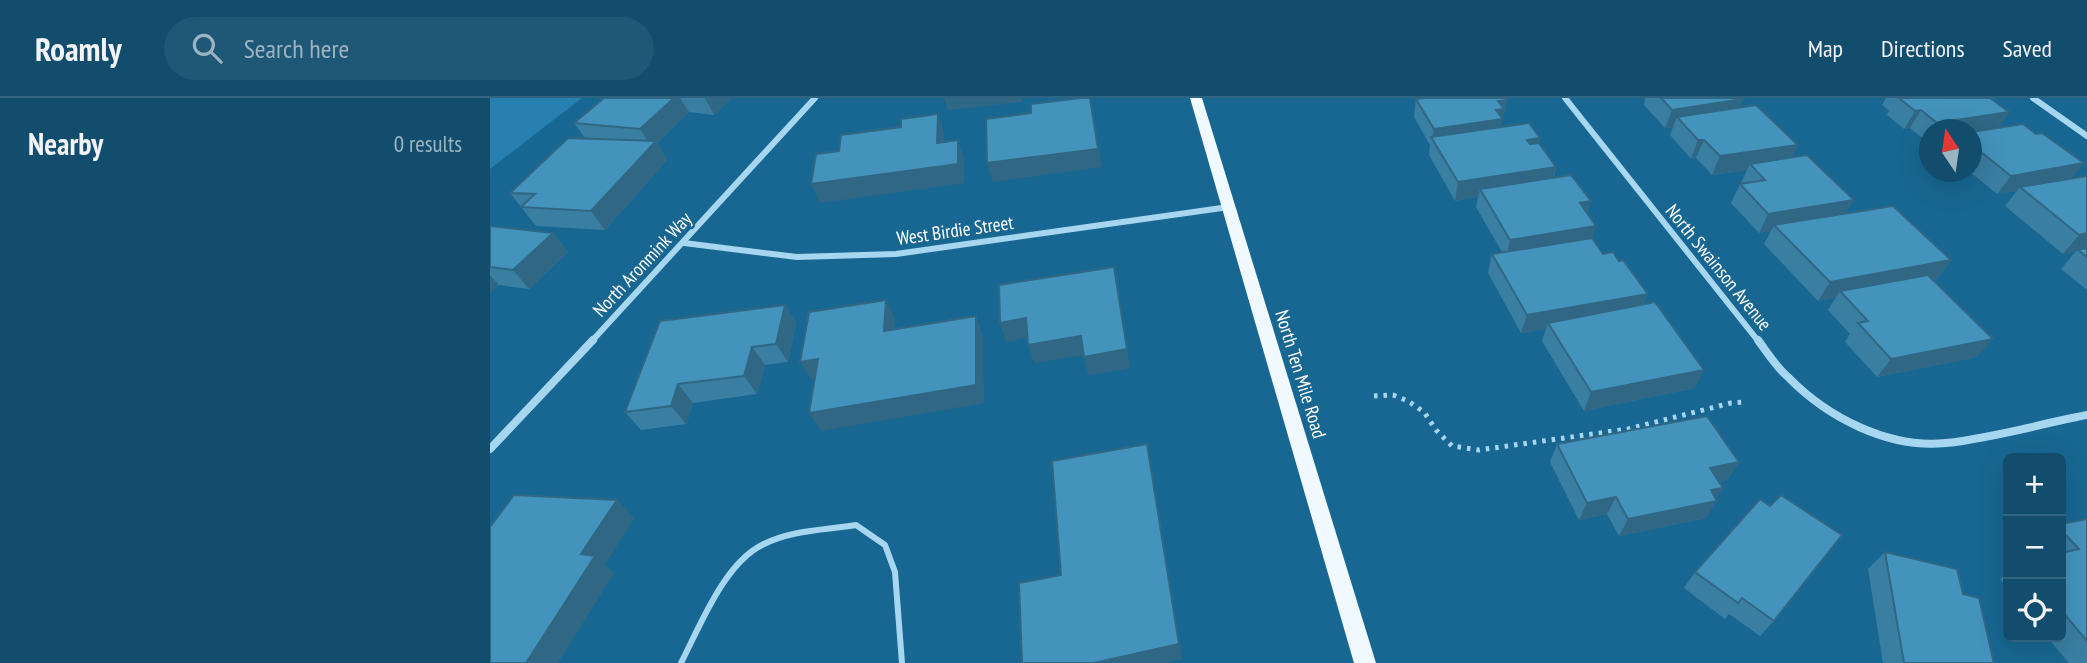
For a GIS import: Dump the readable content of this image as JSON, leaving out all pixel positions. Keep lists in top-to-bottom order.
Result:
{
  "streets": {
    "main road": ["North Ten Mile Road"],
    "street": ["West Birdie Street", "North Aronmink Way", "North Swainson Avenue"]
  },
  "crossings": [
    ["West Birdie Street", "North Aronmink Way"],
    ["West Birdie Street", "North Ten Mile Road"]
  ],
  "north": "top",
  "page": {
    "header": "Roamly",
    "search": "Search here",
    "nav": ["Map", "Directions", "Saved"],
    "heading": ["Nearby", "0 results"],
    "map_buttons": ["+", "−"]
  }
}
